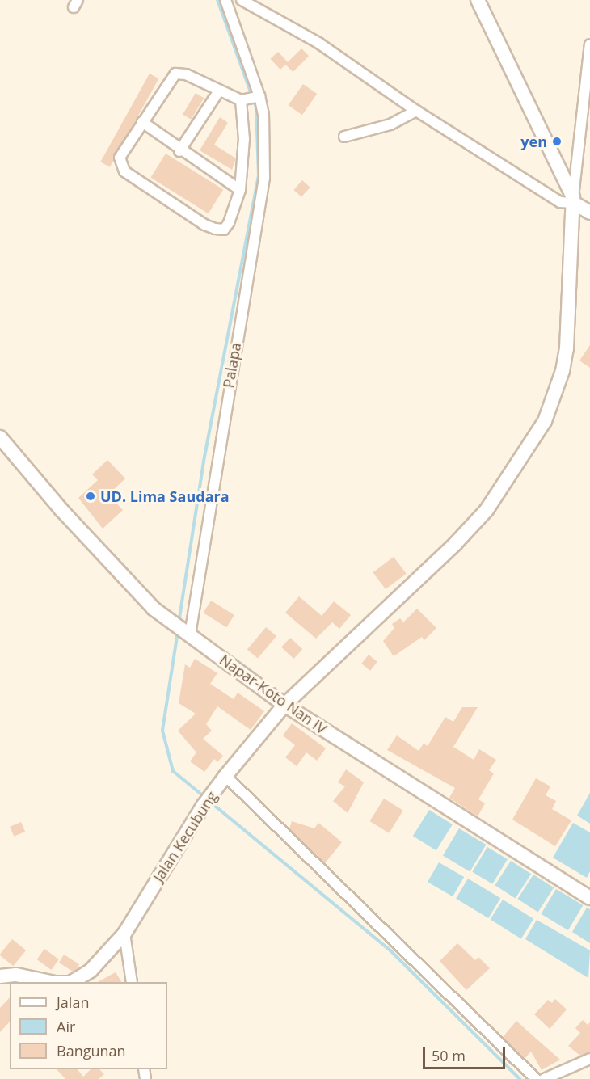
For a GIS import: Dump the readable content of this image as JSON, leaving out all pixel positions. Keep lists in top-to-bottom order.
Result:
{
  "streets": {
    "street": ["Palapa", "Napar-Koto Nan IV", "Jalan Kecubung"]
  },
  "crossings": [
    ["Palapa", "Napar-Koto Nan IV"],
    ["Napar-Koto Nan IV", "Jalan Kecubung"]
  ],
  "places": ["yen", "UD. Lima Saudara"],
  "legend": ["Jalan", "Air", "Bangunan"],
  "scale_bar": "50 m"
}
